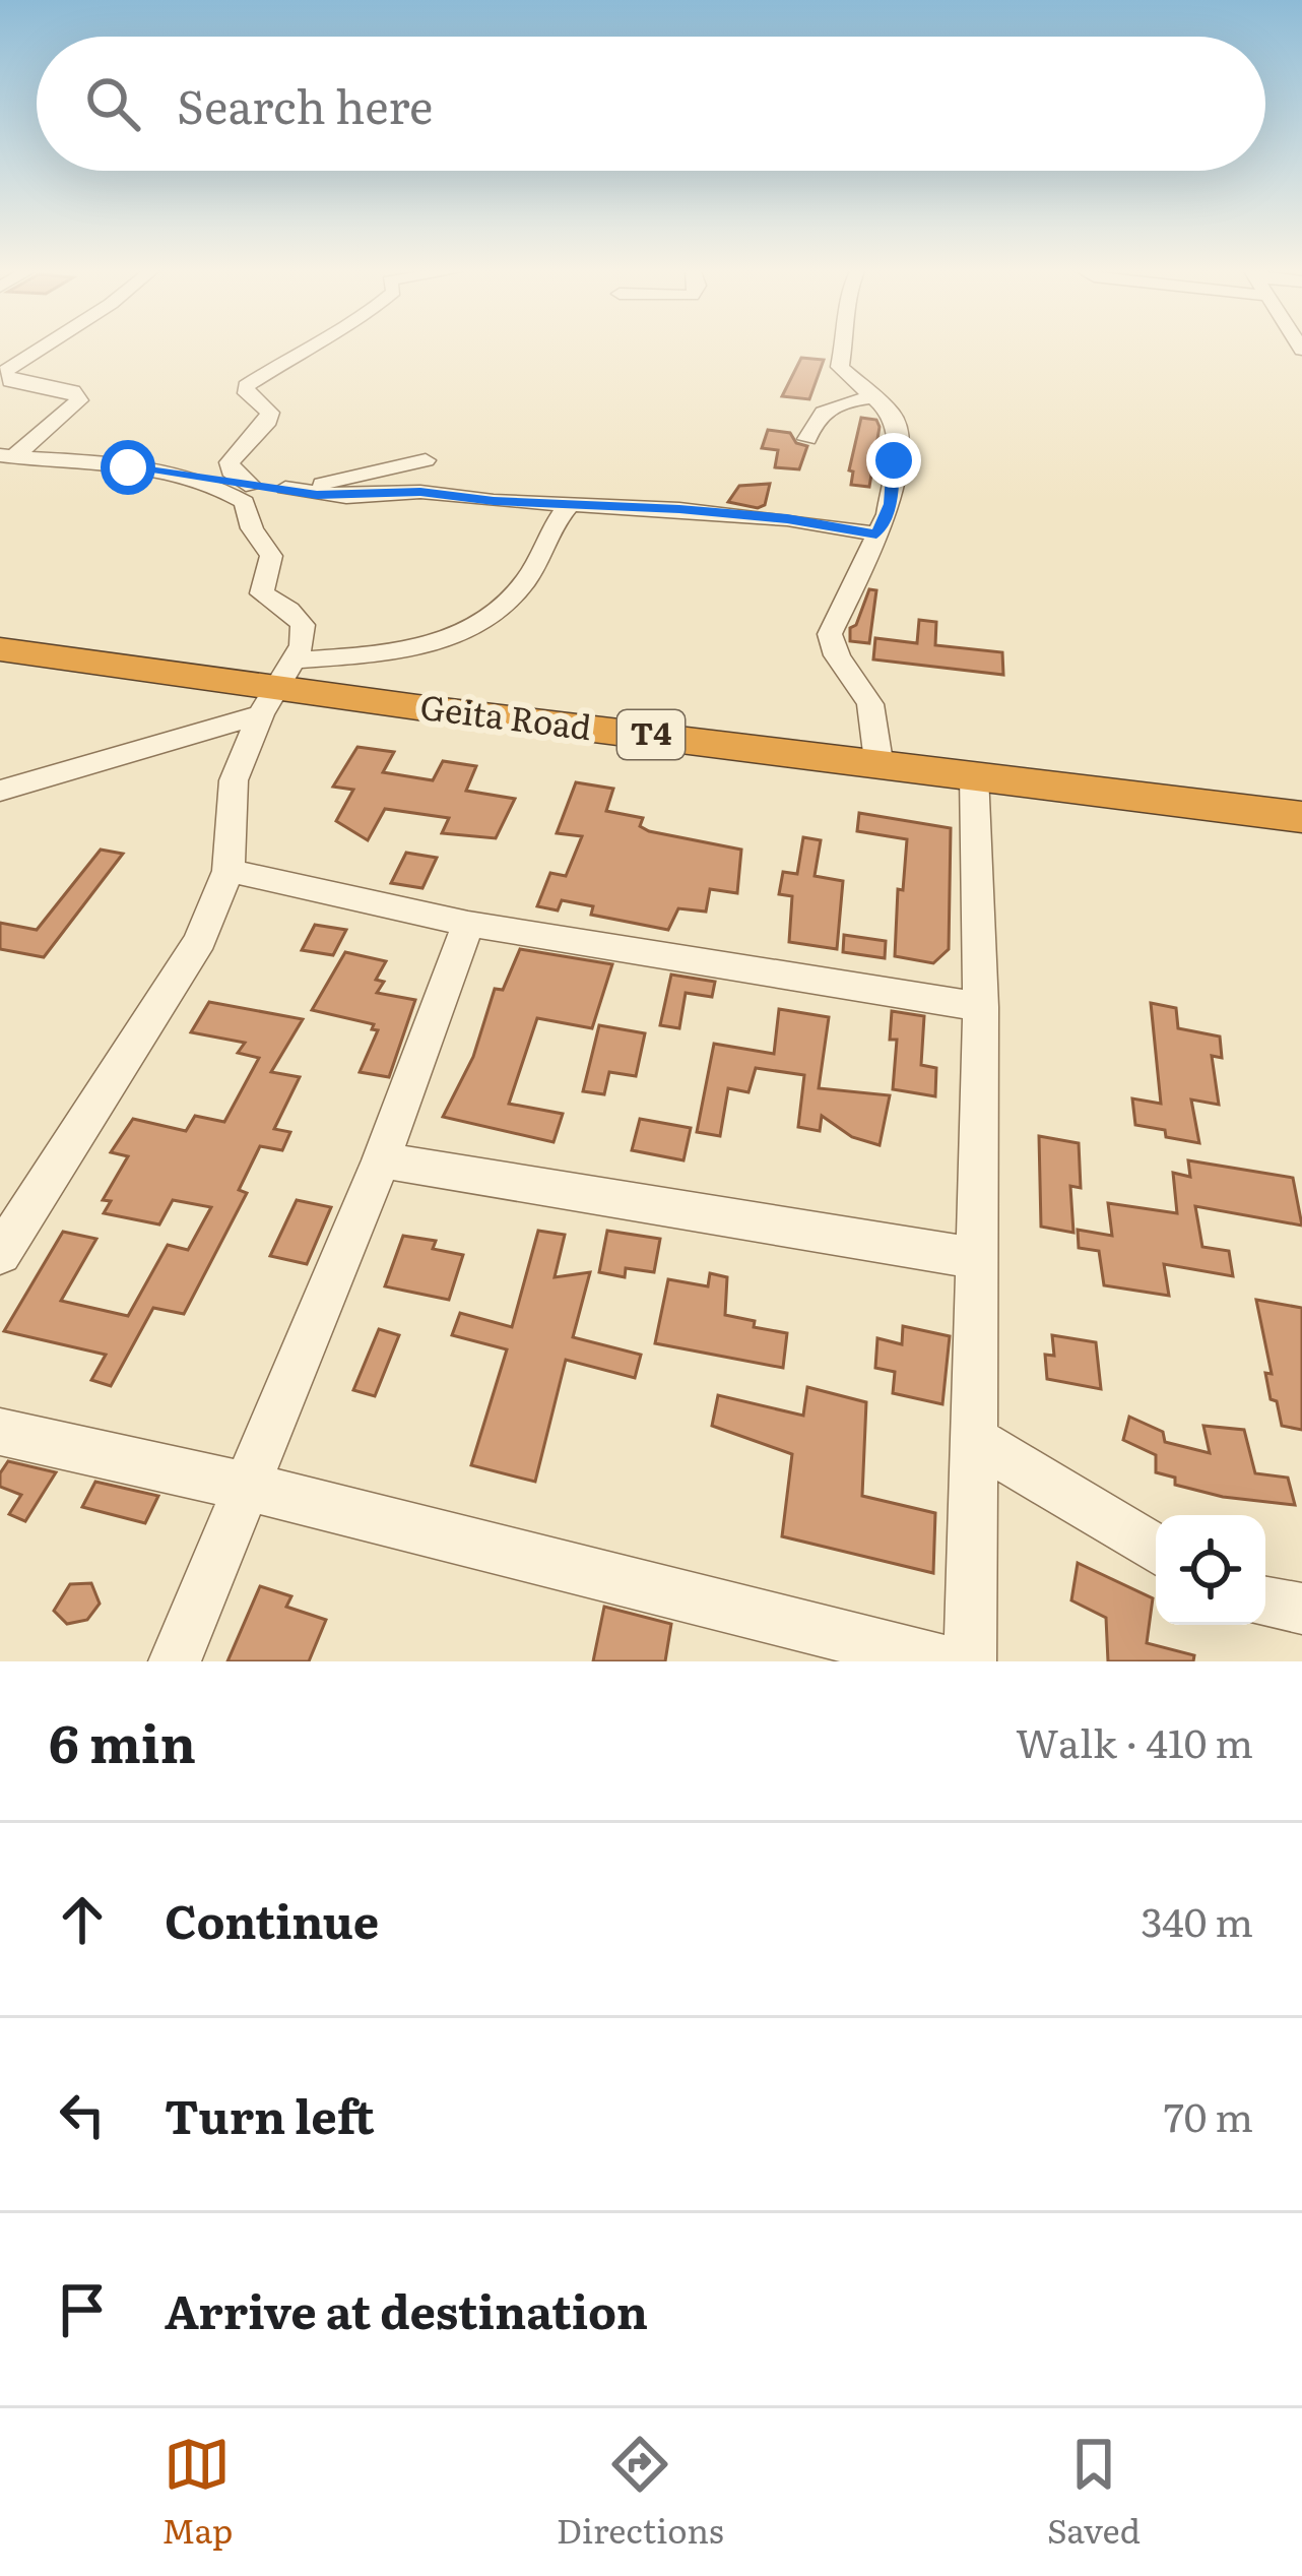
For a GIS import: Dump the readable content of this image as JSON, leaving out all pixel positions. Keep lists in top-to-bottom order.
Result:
{
  "streets": {
    "highway": ["Geita Road", "T4"]
  },
  "page": {
    "search": "Search here",
    "heading": ["6 min", "Walk · 410 m"],
    "list": [
      ["Continue", "340 m"],
      ["Turn left", "70 m"],
      "Arrive at destination"
    ],
    "nav": ["Map", "Directions", "Saved"]
  }
}
